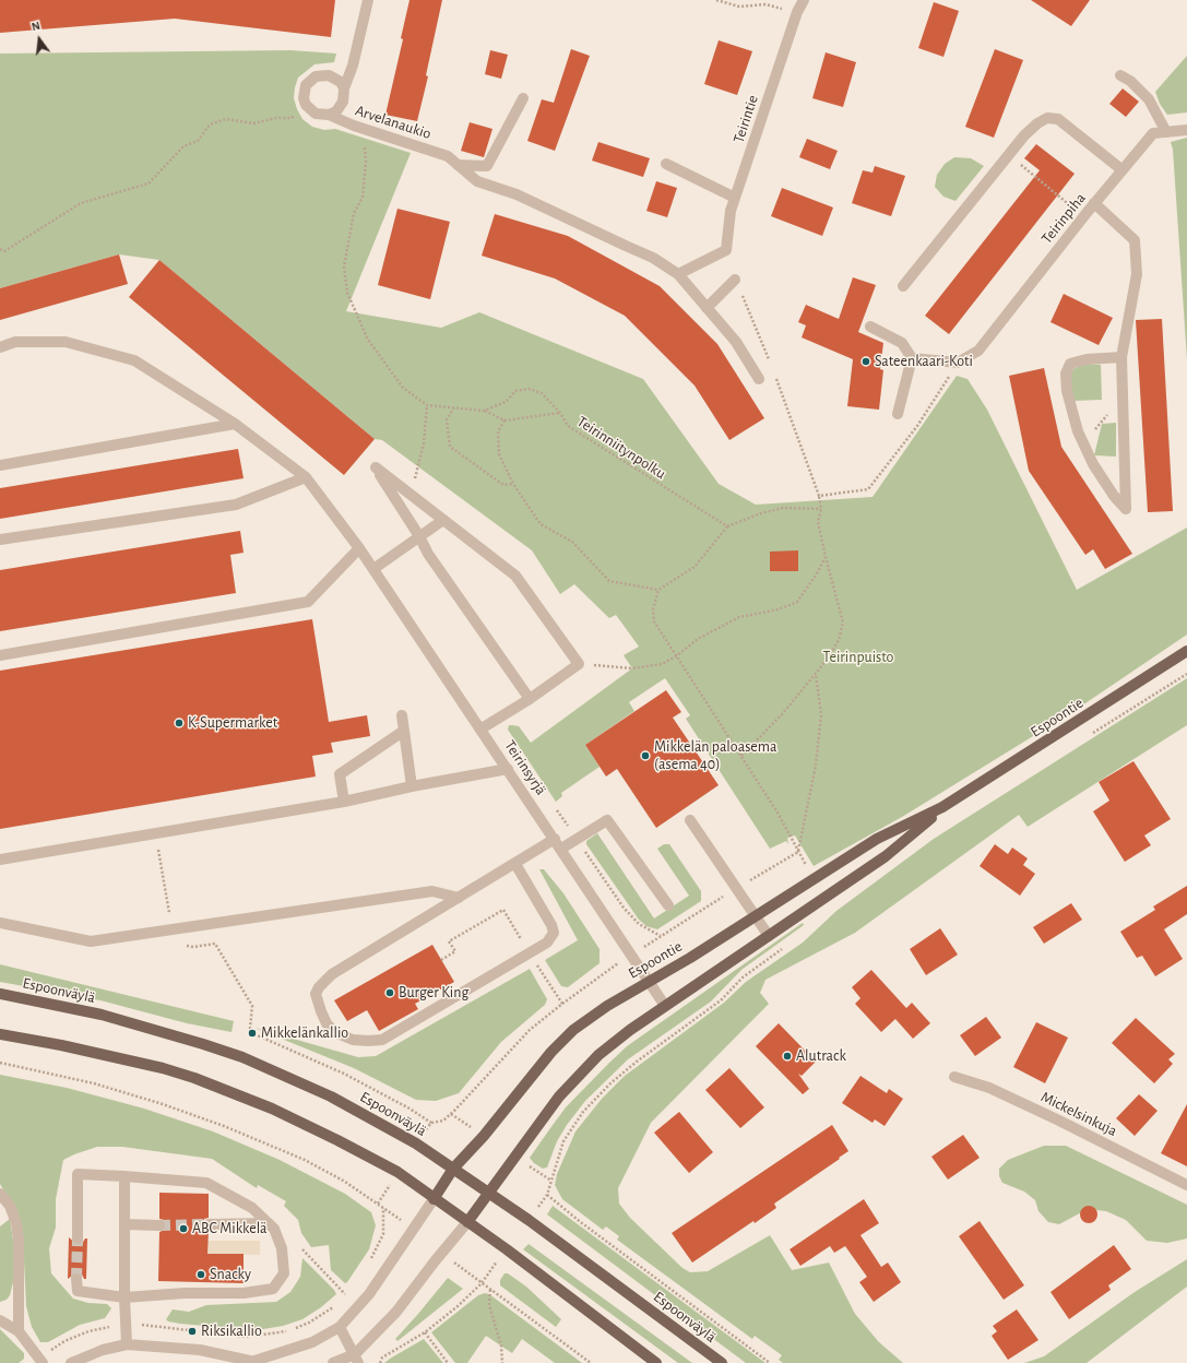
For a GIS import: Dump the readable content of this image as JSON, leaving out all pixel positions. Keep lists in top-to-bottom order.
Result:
{
  "streets": {
    "main road": ["Espoontie", "Espoonväylä"],
    "street": [
      "Teirintie",
      "Arvelanaukio",
      "Teirinpiha",
      "Teirinsyrjä",
      "Mickelsinkuja"
    ],
    "path": ["Teirinniitynpolku"]
  },
  "crossings": [
    ["Espoontie", "Teirinsyrjä"],
    ["Espoontie", "Espoonväylä"]
  ],
  "parks": ["Teirinpuisto"],
  "places": [
    "Sateenkaari-Koti",
    "K-Supermarket",
    "Mikkelän paloasema (asema 40)",
    "Burger King",
    "Mikkelänkallio",
    "Alutrack",
    "ABC Mikkelä",
    "Snacky",
    "Riksikallio"
  ],
  "north": "top"
}
